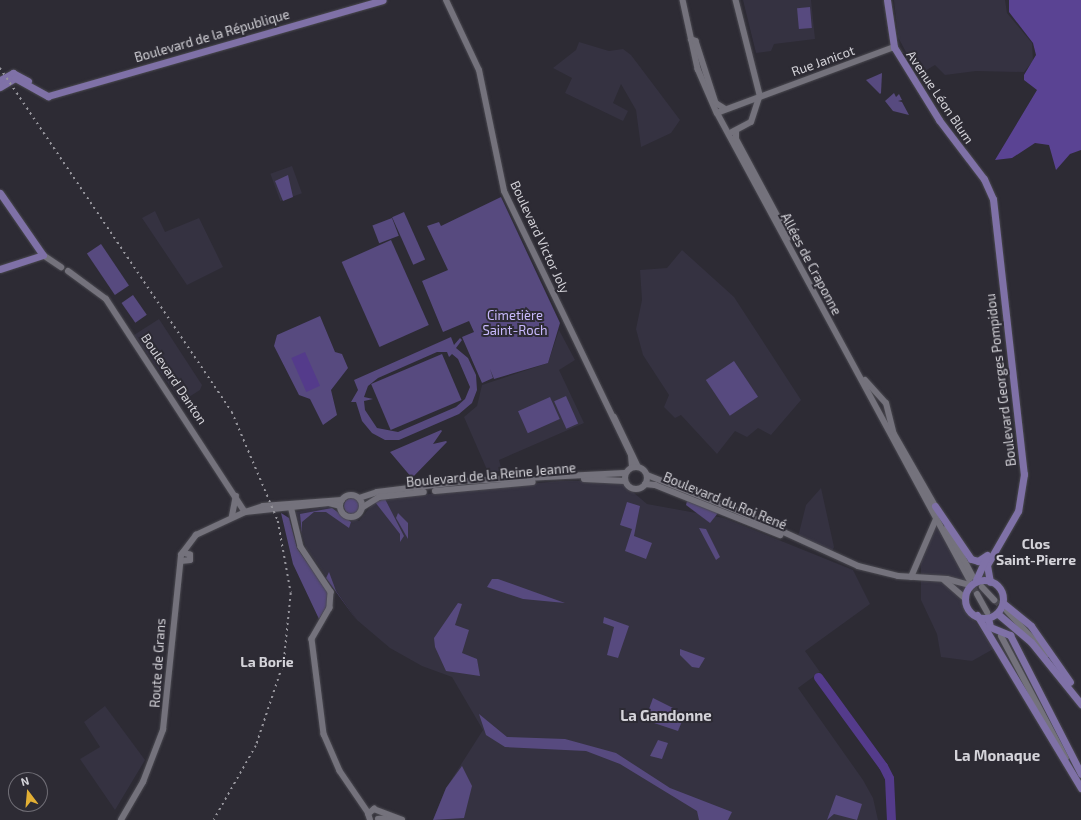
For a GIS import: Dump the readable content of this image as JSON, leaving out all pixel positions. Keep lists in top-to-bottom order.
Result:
{
  "streets": {
    "main road": [
      "Boulevard de la République",
      "Rue Janicot",
      "Avenue Léon Blum",
      "Boulevard Victor Joly",
      "Allées de Craponne",
      "Boulevard Danton",
      "Boulevard Georges Pompidou",
      "Boulevard de la Reine Jeanne",
      "Boulevard du Roi René"
    ],
    "street": ["Route de Grans"]
  },
  "crossings": [
    ["Rue Janicot", "Avenue Léon Blum"],
    ["Rue Janicot", "Allées de Craponne"],
    ["Avenue Léon Blum", "Boulevard Georges Pompidou"],
    ["Boulevard Victor Joly", "Boulevard de la Reine Jeanne"],
    ["Boulevard Victor Joly", "Boulevard du Roi René"],
    ["Allées de Craponne", "Boulevard Georges Pompidou"],
    ["Allées de Craponne", "Boulevard du Roi René"],
    ["Boulevard Georges Pompidou", "Boulevard du Roi René"],
    ["Boulevard de la Reine Jeanne", "Boulevard du Roi René"]
  ],
  "districts": [
    "Clos Saint-Pierre",
    "La Borie",
    "La Gandonne",
    "La Monaque"
  ],
  "parks": ["Cimetière Saint-Roch"],
  "north": "top"
}
